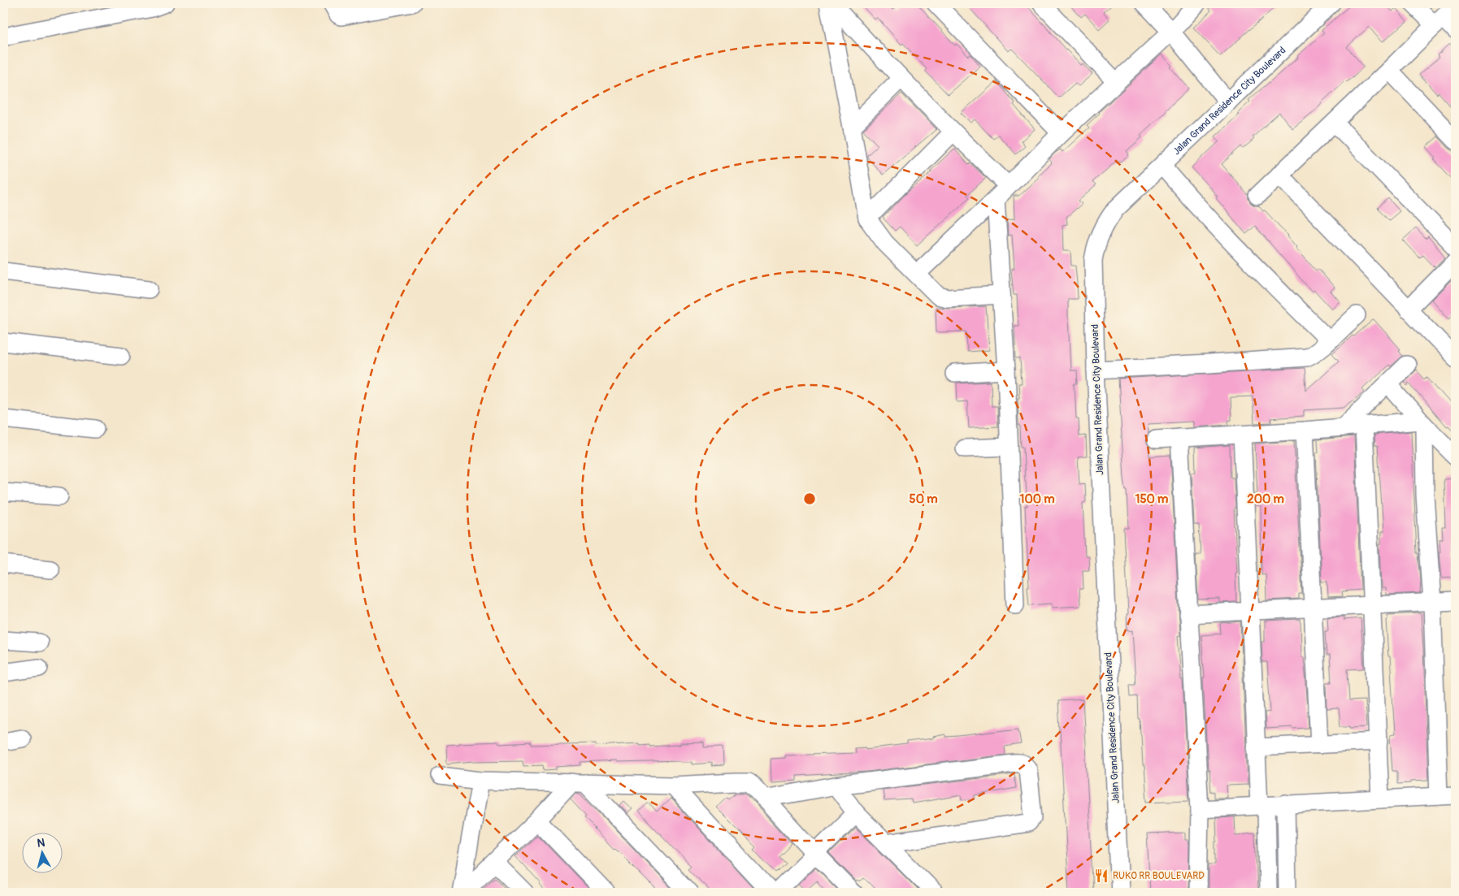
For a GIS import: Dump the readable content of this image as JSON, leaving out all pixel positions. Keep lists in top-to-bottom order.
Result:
{
  "streets": {
    "street": ["Jalan Grand Residence City Boulevard"]
  },
  "places": {
    "restaurant": ["RUKO RR BOULEVARD"]
  },
  "north": "top",
  "rings": [
    "50 m",
    "100 m",
    "150 m",
    "200 m"
  ]
}
